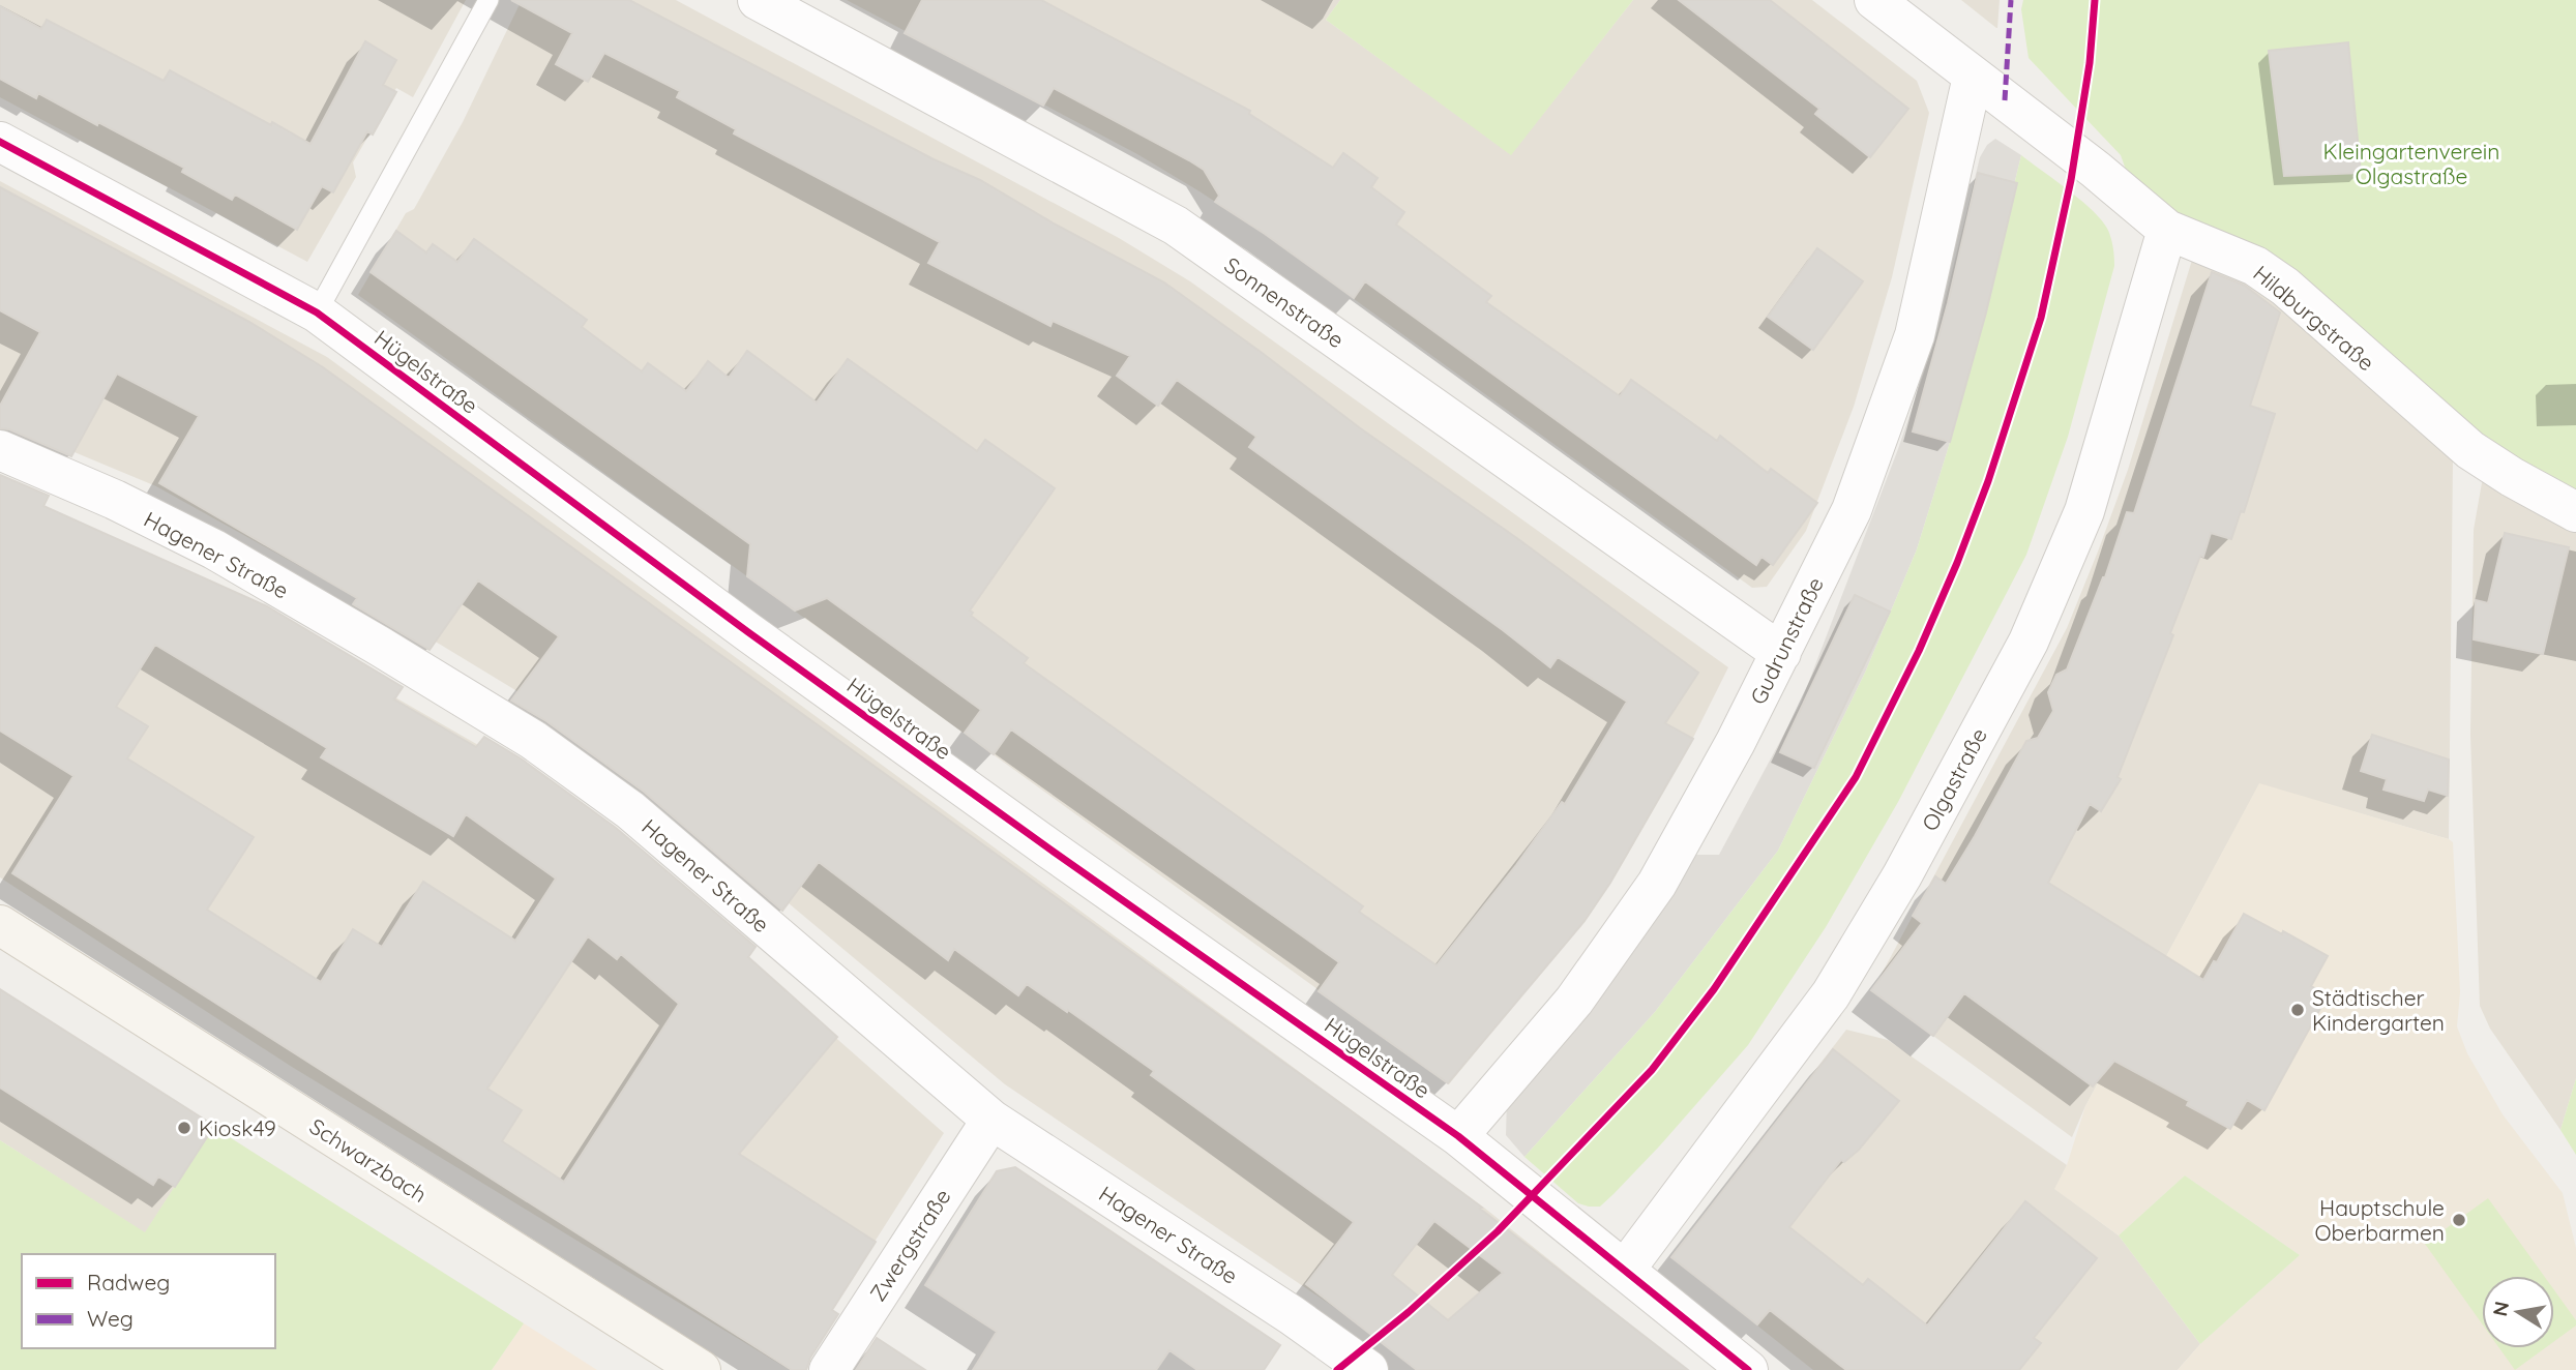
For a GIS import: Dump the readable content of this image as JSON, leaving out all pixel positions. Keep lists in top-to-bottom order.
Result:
{
  "streets": {
    "street": [
      "Sonnenstraße",
      "Hildburgstraße",
      "Hügelstraße",
      "Hagener Straße",
      "Gudrunstraße",
      "Olgastraße",
      "Schwarzbach",
      "Zwergstraße"
    ]
  },
  "crossings": [
    ["Sonnenstraße", "Gudrunstraße"],
    ["Hildburgstraße", "Gudrunstraße"],
    ["Hildburgstraße", "Olgastraße"],
    ["Hügelstraße", "Gudrunstraße"],
    ["Hügelstraße", "Olgastraße"],
    ["Hagener Straße", "Zwergstraße"]
  ],
  "parks": ["Kleingartenverein Olgastraße"],
  "places": ["Städtischer Kindergarten", "Kiosk49", "Hauptschule Oberbarmen"],
  "legend": ["Radweg", "Weg"],
  "north": "left"
}
